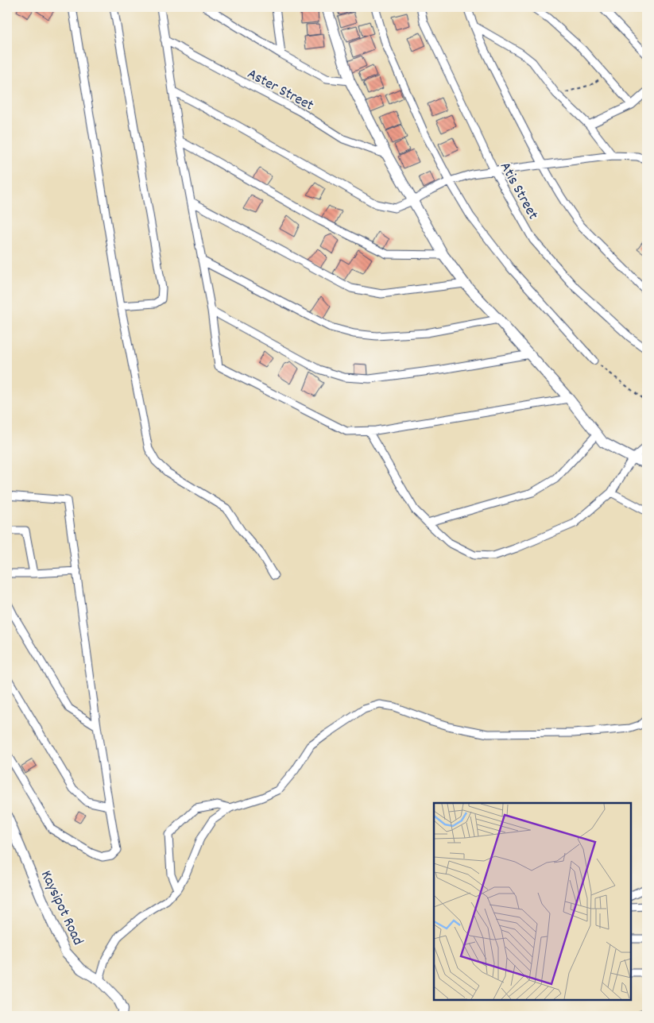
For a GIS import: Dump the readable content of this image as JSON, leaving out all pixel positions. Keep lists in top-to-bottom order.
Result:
{
  "streets": {
    "street": ["Aster Street", "Atis Street", "Kaysipot Road"]
  }
}
